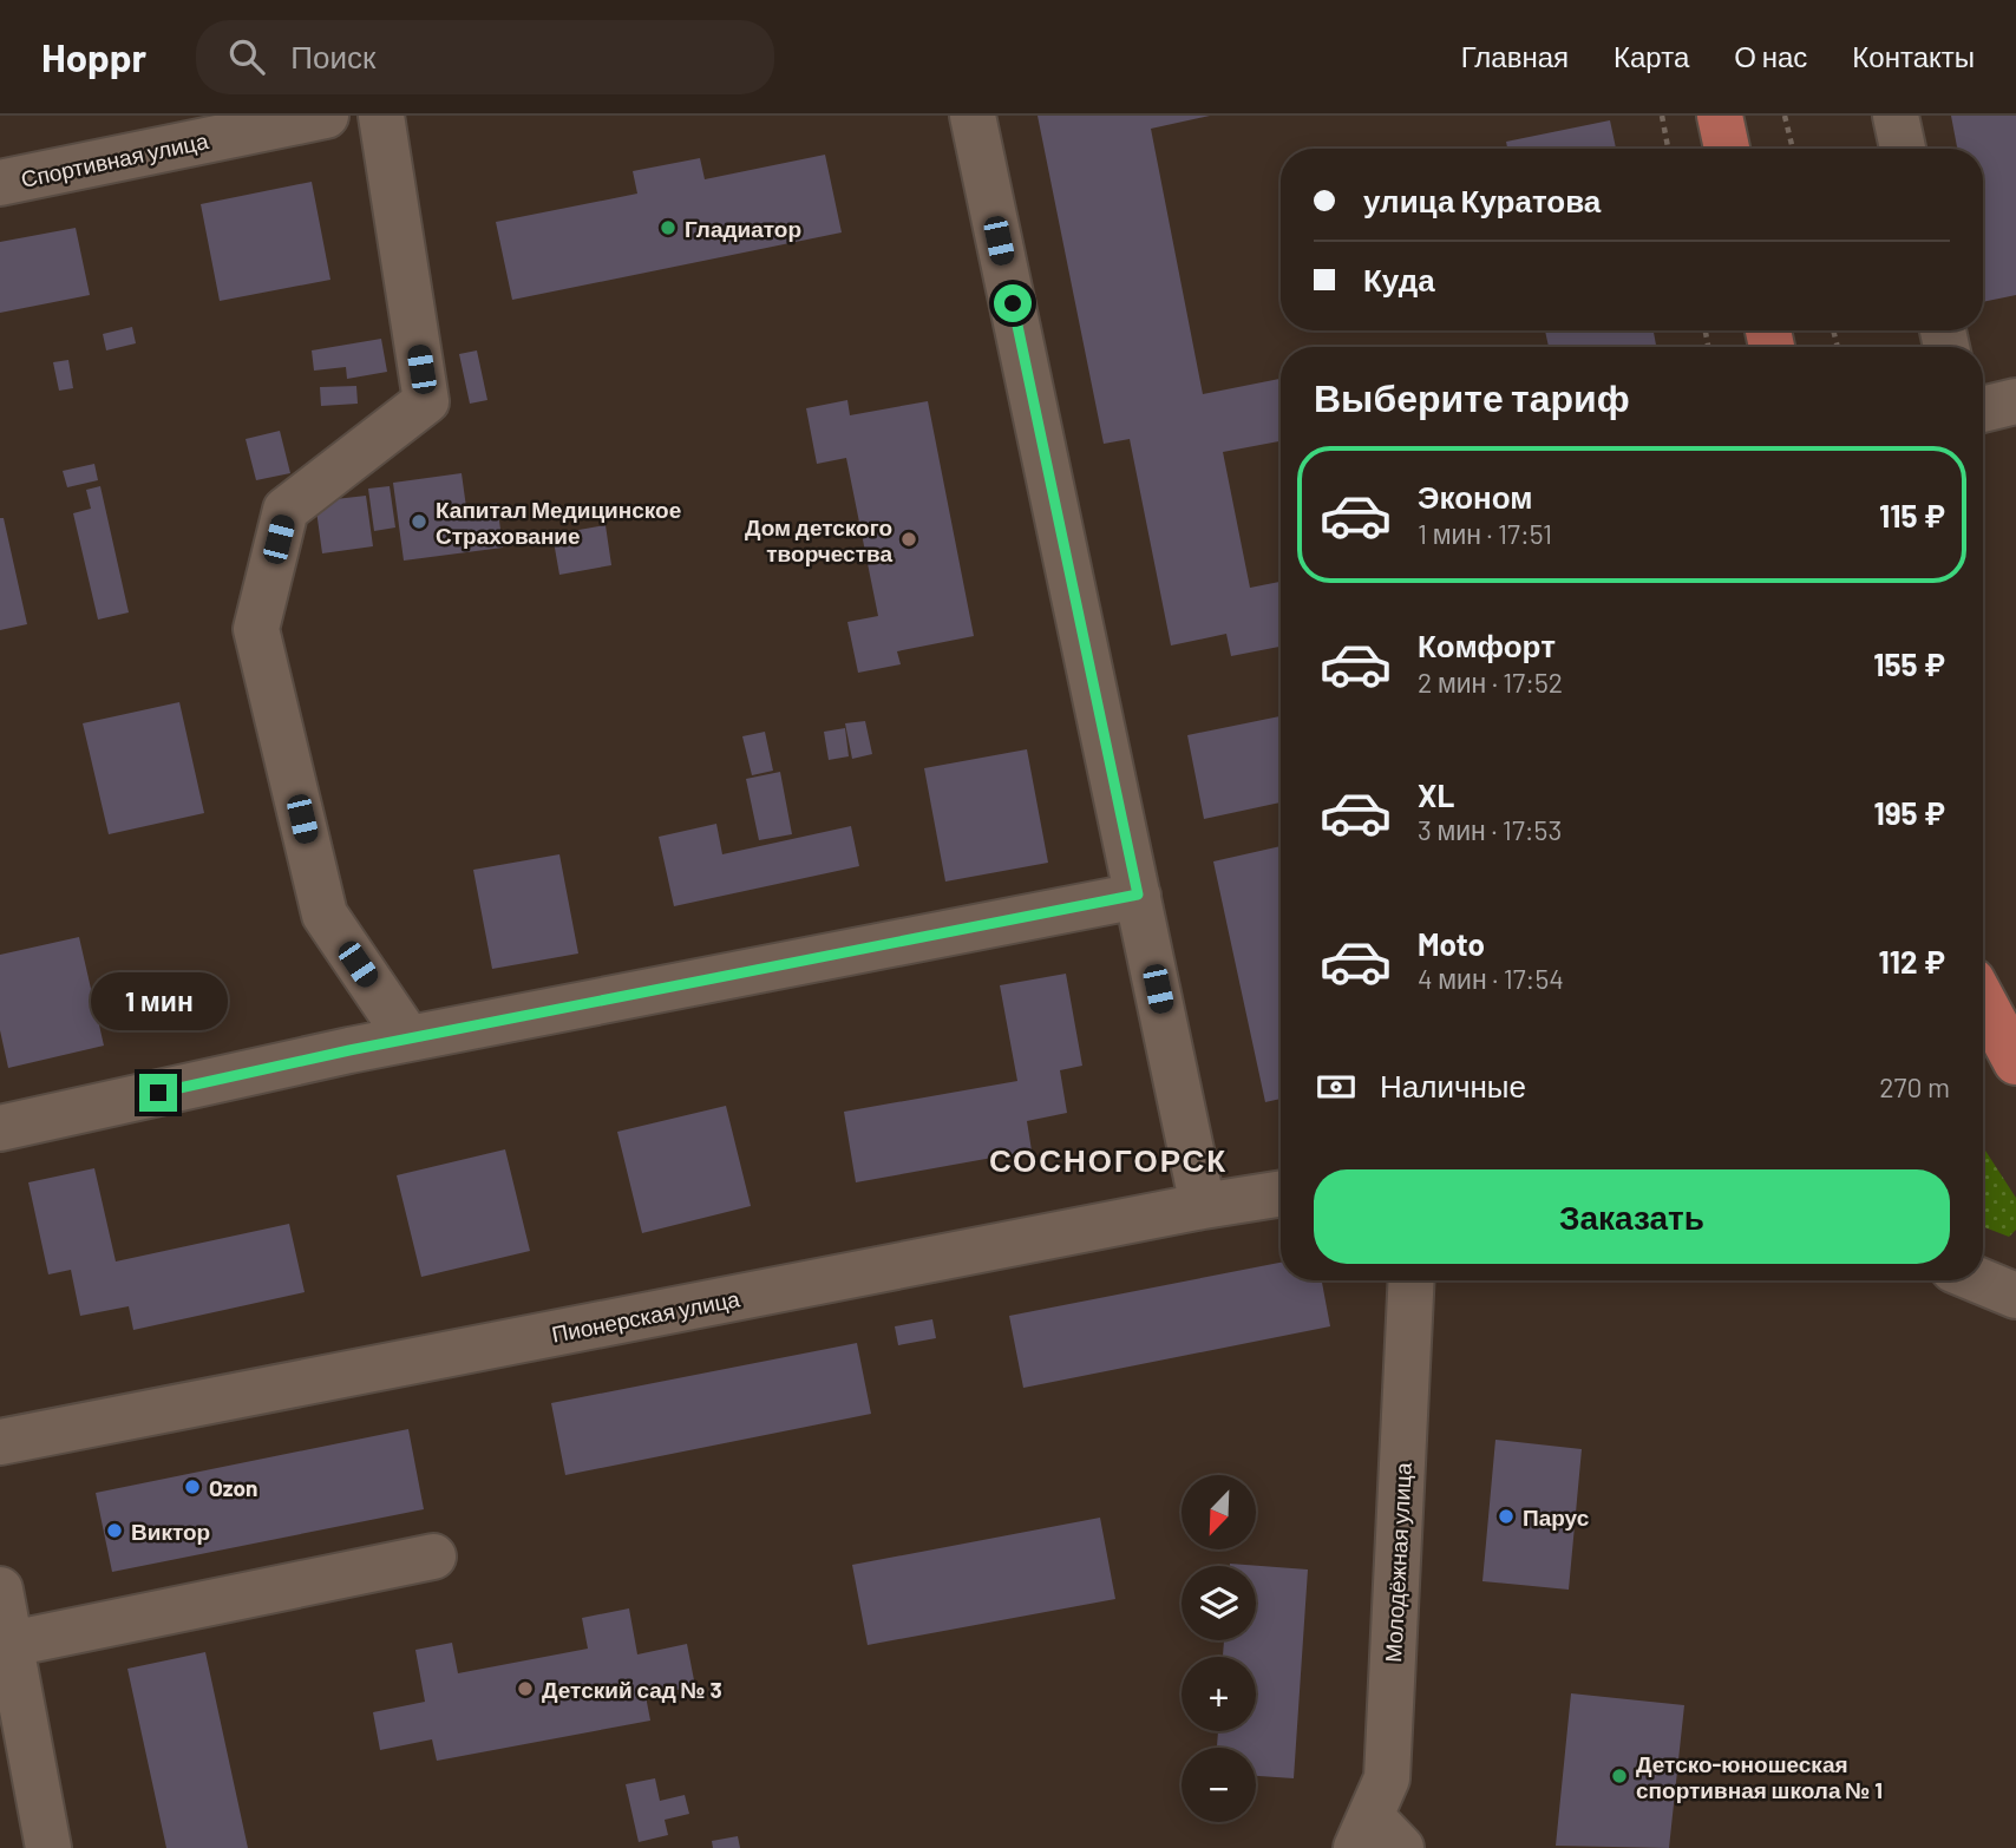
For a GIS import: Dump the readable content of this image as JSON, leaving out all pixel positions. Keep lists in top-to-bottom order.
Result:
{
  "streets": {
    "street": ["Спортивная улица", "Пионерская улица", "Молодёжная улица"]
  },
  "districts": ["СОСНОГОРСК"],
  "places": [
    "Гладиатор",
    "Капитал Медицинское Страхование",
    "Дом детского творчества",
    "Ozon",
    "Парус",
    "Виктор",
    "Детский сад № 3",
    "Детско-юношеская спортивная школа № 1"
  ],
  "north": "bottom left",
  "page": {
    "header": "Hoppr",
    "search": "Поиск",
    "nav": [
      "Главная",
      "Карта",
      "О нас",
      "Контакты"
    ],
    "banner": ["улица Куратова", "Куда"],
    "heading": "Выберите тариф",
    "list": [
      {
        "name": "Эконом",
        "note": "1 мин · 17:51",
        "value": "115 ₽"
      },
      {
        "name": "Комфорт",
        "note": "2 мин · 17:52",
        "value": "155 ₽"
      },
      {
        "name": "XL",
        "note": "3 мин · 17:53",
        "value": "195 ₽"
      },
      {
        "name": "Moto",
        "note": "4 мин · 17:54",
        "value": "112 ₽"
      }
    ],
    "bubble": "1 мин",
    "pay": ["Наличные", "270 m"],
    "buttons": "Заказать",
    "map_buttons": ["+", "−"]
  }
}
